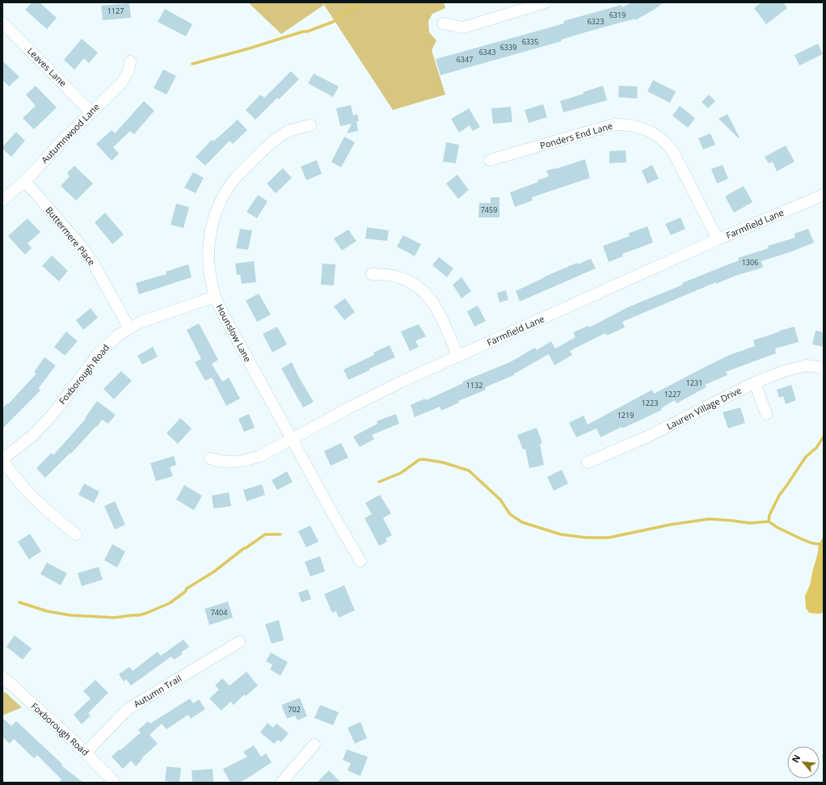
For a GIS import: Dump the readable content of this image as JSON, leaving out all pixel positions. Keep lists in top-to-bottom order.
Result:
{
  "streets": {
    "street": [
      "Leaves Lane",
      "Autumnwood Lane",
      "Ponders End Lane",
      "Farmfield Lane",
      "Buttermere Place",
      "Hounslow Lane",
      "Foxborough Road",
      "Lauren Village Drive",
      "Autumn Trail"
    ]
  },
  "crossings": [
    ["Leaves Lane", "Autumnwood Lane"],
    ["Autumnwood Lane", "Buttermere Place"],
    ["Ponders End Lane", "Farmfield Lane"],
    ["Farmfield Lane", "Hounslow Lane"],
    ["Buttermere Place", "Foxborough Road"],
    ["Hounslow Lane", "Foxborough Road"],
    ["Foxborough Road", "Autumn Trail"]
  ],
  "house_numbers": [
    "1127",
    "6319",
    "6323",
    "6335",
    "6339",
    "6343",
    "6347",
    "7459",
    "1306",
    "1231",
    "1132",
    "1227",
    "1223",
    "1219",
    "7404",
    "702"
  ],
  "north": "top left"
}
